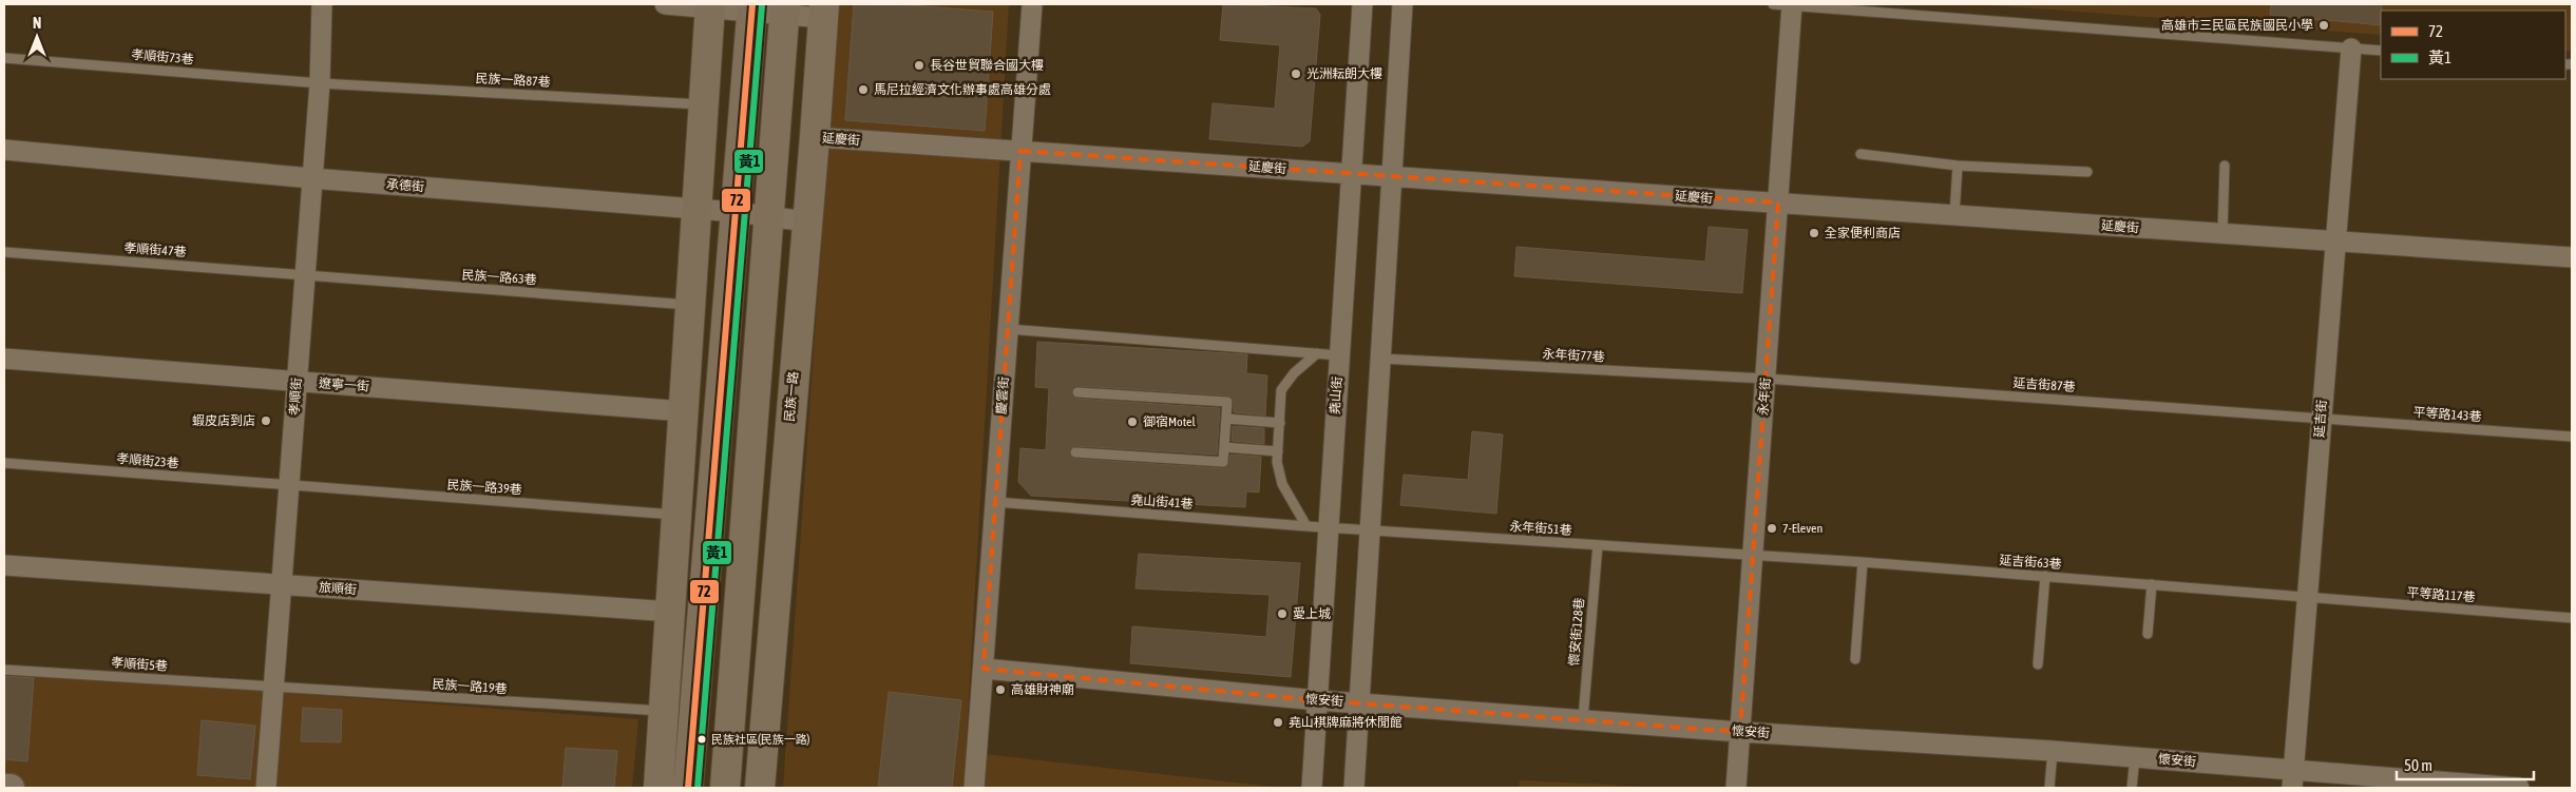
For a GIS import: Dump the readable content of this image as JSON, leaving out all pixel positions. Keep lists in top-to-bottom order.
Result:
{
  "streets": {
    "main road": ["民族一路"],
    "street": [
      "延慶街",
      "承德街",
      "遼寧一街",
      "慶雲街",
      "堯山街",
      "孝順街",
      "永年街",
      "延吉街",
      "旅順街",
      "懷安街"
    ],
    "lane": [
      "孝順街73巷",
      "民族一路87巷",
      "孝順街47巷",
      "民族一路63巷",
      "永年街77巷",
      "延吉街87巷",
      "平等路143巷",
      "孝順街23巷",
      "民族一路39巷",
      "堯山街41巷",
      "永年街51巷",
      "延吉街63巷",
      "平等路117巷",
      "懷安街128巷",
      "孝順街5巷",
      "民族一路19巷"
    ]
  },
  "crossings": [
    ["孝順街73巷", "民族一路87巷"],
    ["孝順街73巷", "孝順街"],
    ["民族一路87巷", "孝順街"],
    ["延慶街", "慶雲街"],
    ["延慶街", "堯山街"],
    ["延慶街", "民族一路"],
    ["延慶街", "永年街"],
    ["延慶街", "延吉街"],
    ["承德街", "孝順街"],
    ["承德街", "民族一路"],
    ["孝順街47巷", "民族一路63巷"],
    ["孝順街47巷", "孝順街"],
    ["民族一路63巷", "孝順街"],
    ["永年街77巷", "延吉街87巷"],
    ["永年街77巷", "永年街"],
    ["遼寧一街", "孝順街"],
    ["延吉街87巷", "永年街"],
    ["延吉街87巷", "平等路143巷"],
    ["延吉街87巷", "延吉街"],
    ["慶雲街", "堯山街41巷"],
    ["慶雲街", "懷安街"],
    ["堯山街", "堯山街41巷"],
    ["堯山街", "永年街51巷"],
    ["堯山街", "懷安街"],
    ["孝順街", "孝順街23巷"],
    ["孝順街", "民族一路39巷"],
    ["孝順街", "旅順街"],
    ["孝順街", "孝順街5巷"],
    ["孝順街", "民族一路19巷"],
    ["永年街", "永年街51巷"],
    ["永年街", "延吉街63巷"],
    ["永年街", "懷安街"],
    ["平等路143巷", "延吉街"],
    ["延吉街", "延吉街63巷"],
    ["延吉街", "平等路117巷"],
    ["延吉街", "懷安街"],
    ["孝順街23巷", "民族一路39巷"],
    ["堯山街41巷", "永年街51巷"],
    ["永年街51巷", "延吉街63巷"],
    ["永年街51巷", "懷安街128巷"],
    ["延吉街63巷", "平等路117巷"],
    ["懷安街128巷", "懷安街"],
    ["孝順街5巷", "民族一路19巷"]
  ],
  "places": [
    "高雄市三民區民族國民小學",
    "長谷世貿聯合國大樓",
    "光洲耘朗大樓",
    "馬尼拉經濟文化辦事處高雄分處",
    "全家便利商店",
    "蝦皮店到店",
    "御宿Motel",
    "7-Eleven",
    "愛上城",
    "高雄財神廟",
    "堯山棋牌麻將休閒館",
    "民族社區(民族一路)"
  ],
  "lines": ["transit line 72", "transit line 黃1"],
  "legend": ["72", "黃1"],
  "scale_bar": "50 m",
  "north": "top"
}
